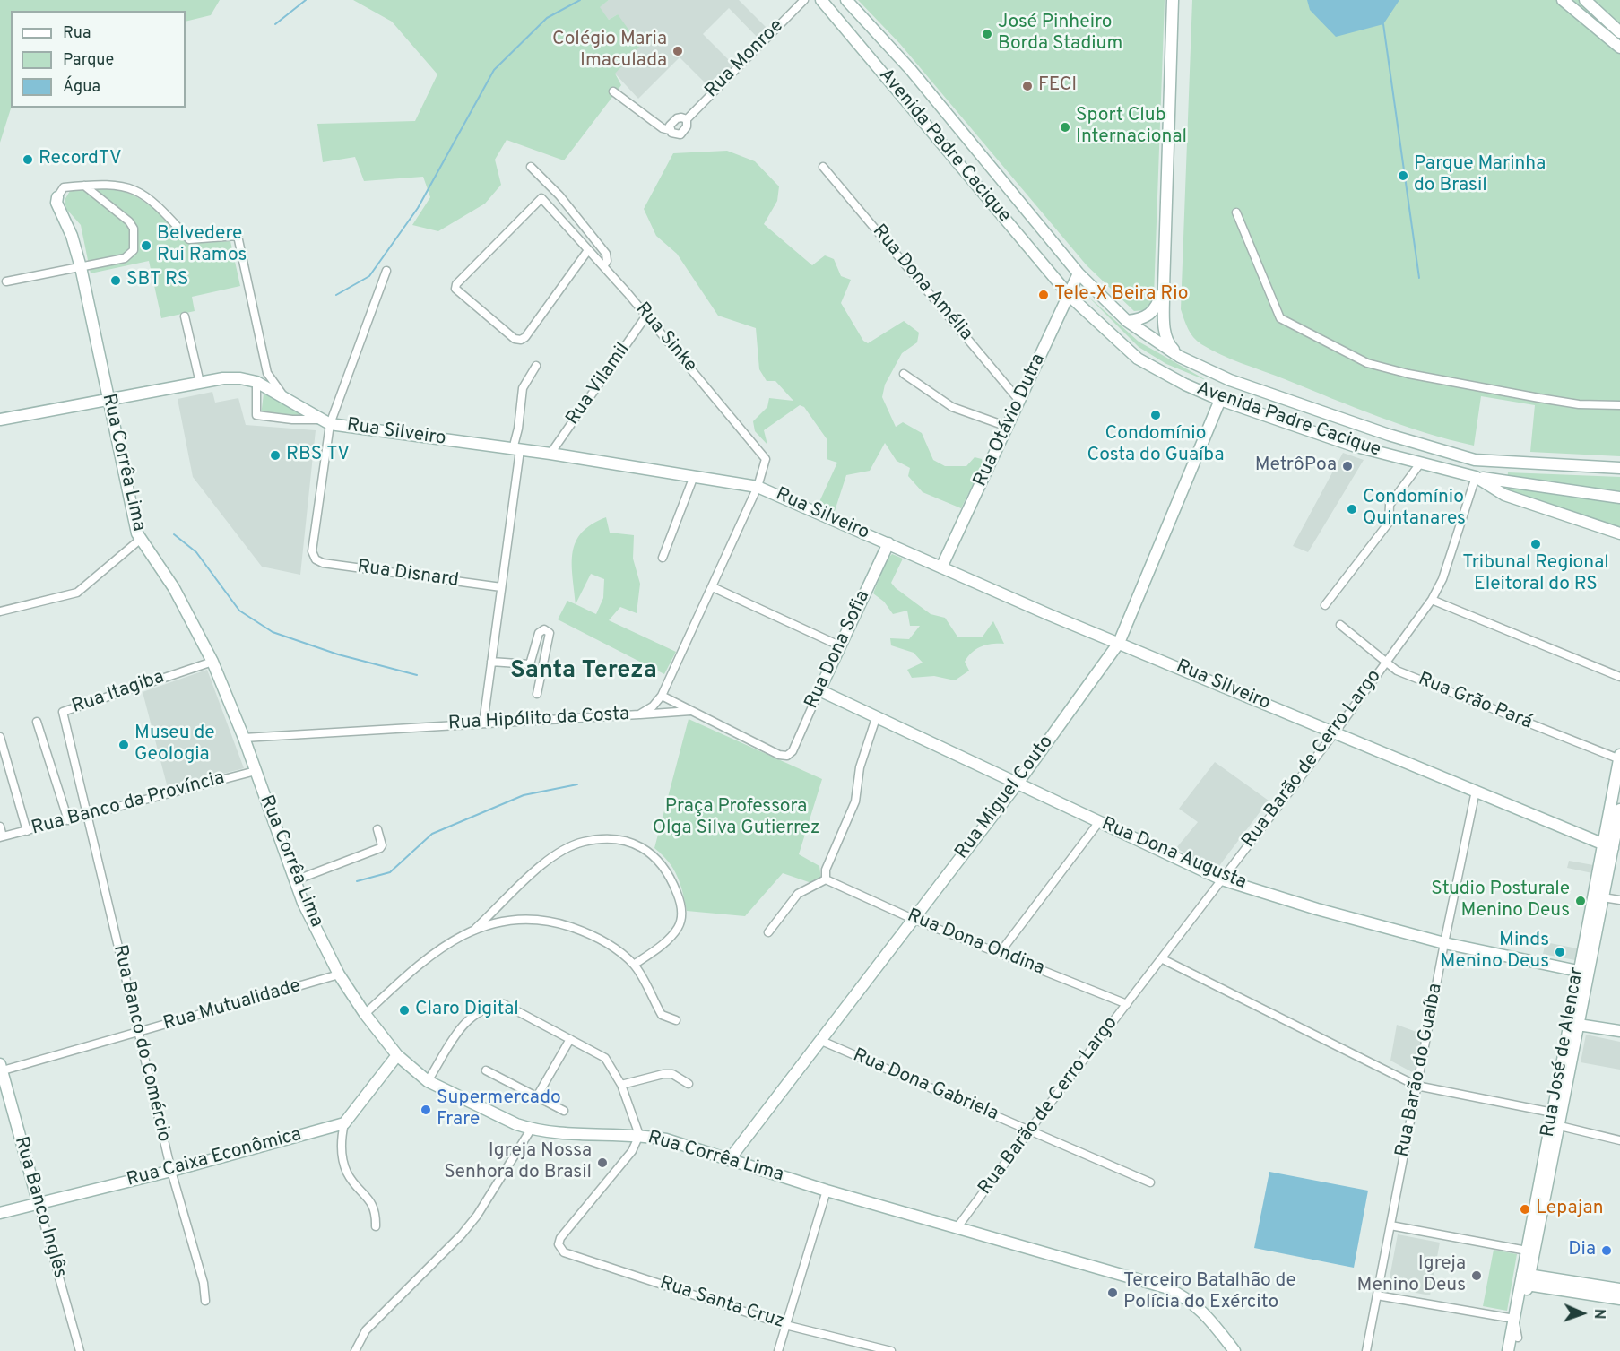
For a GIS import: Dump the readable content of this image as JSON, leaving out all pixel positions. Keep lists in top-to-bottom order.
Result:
{
  "streets": {
    "street": [
      "Rua Monroe",
      "Avenida Padre Cacique",
      "Rua Dona Amélia",
      "Rua Sinke",
      "Rua Vilamil",
      "Rua Otávio Dutra",
      "Rua Silveiro",
      "Rua Corrêa Lima",
      "Rua Disnard",
      "Rua Dona Sofia",
      "Rua Itagiba",
      "Rua Grão Pará",
      "Rua Hipólito da Costa",
      "Rua Barão de Cerro Largo",
      "Rua Miguel Couto",
      "Rua Banco da Província",
      "Rua Dona Augusta",
      "Rua Dona Ondina",
      "Rua Mutualidade",
      "Rua Banco do Comércio",
      "Rua José de Alencar",
      "Rua Barão do Guaíba",
      "Rua Dona Gabriela",
      "Rua Caixa Econômica",
      "Rua Banco Inglês",
      "Rua Santa Cruz"
    ]
  },
  "crossings": [
    ["Avenida Padre Cacique", "Rua Otávio Dutra"],
    ["Avenida Padre Cacique", "Rua Barão de Cerro Largo"],
    ["Avenida Padre Cacique", "Rua Miguel Couto"],
    ["Rua Dona Amélia", "Rua Otávio Dutra"],
    ["Rua Sinke", "Rua Vilamil"],
    ["Rua Sinke", "Rua Silveiro"],
    ["Rua Sinke", "Rua Hipólito da Costa"],
    ["Rua Vilamil", "Rua Silveiro"],
    ["Rua Otávio Dutra", "Rua Silveiro"],
    ["Rua Silveiro", "Rua Corrêa Lima"],
    ["Rua Silveiro", "Rua Disnard"],
    ["Rua Silveiro", "Rua Dona Sofia"],
    ["Rua Silveiro", "Rua Hipólito da Costa"],
    ["Rua Silveiro", "Rua Barão de Cerro Largo"],
    ["Rua Silveiro", "Rua Miguel Couto"],
    ["Rua Silveiro", "Rua José de Alencar"],
    ["Rua Silveiro", "Rua Barão do Guaíba"],
    ["Rua Corrêa Lima", "Rua Itagiba"],
    ["Rua Corrêa Lima", "Rua Hipólito da Costa"],
    ["Rua Corrêa Lima", "Rua Barão de Cerro Largo"],
    ["Rua Corrêa Lima", "Rua Miguel Couto"],
    ["Rua Corrêa Lima", "Rua Banco da Província"],
    ["Rua Corrêa Lima", "Rua Mutualidade"],
    ["Rua Corrêa Lima", "Rua Santa Cruz"],
    ["Rua Dona Sofia", "Rua Dona Augusta"],
    ["Rua Itagiba", "Rua Banco da Província"],
    ["Rua Itagiba", "Rua Banco do Comércio"],
    ["Rua Grão Pará", "Rua Barão de Cerro Largo"],
    ["Rua Grão Pará", "Rua José de Alencar"],
    ["Rua Barão de Cerro Largo", "Rua Dona Augusta"],
    ["Rua Barão de Cerro Largo", "Rua Dona Ondina"],
    ["Rua Barão de Cerro Largo", "Rua Dona Gabriela"],
    ["Rua Miguel Couto", "Rua Dona Augusta"],
    ["Rua Miguel Couto", "Rua Dona Ondina"],
    ["Rua Miguel Couto", "Rua Dona Gabriela"],
    ["Rua Banco da Província", "Rua Banco do Comércio"],
    ["Rua Dona Augusta", "Rua José de Alencar"],
    ["Rua Dona Augusta", "Rua Barão do Guaíba"],
    ["Rua Mutualidade", "Rua Banco do Comércio"],
    ["Rua Mutualidade", "Rua Banco Inglês"],
    ["Rua Banco do Comércio", "Rua Caixa Econômica"],
    ["Rua Caixa Econômica", "Rua Banco Inglês"]
  ],
  "districts": ["Santa Tereza"],
  "parks": ["Praça Professora Olga Silva Gutierrez"],
  "places": [
    "José Pinheiro Borda Stadium",
    "Colégio Maria Imaculada",
    "FECI",
    "Sport Club Internacional",
    "RecordTV",
    "Parque Marinha do Brasil",
    "Belvedere Rui Ramos",
    "SBT RS",
    "Tele-X Beira Rio",
    "Condomínio Costa do Guaíba",
    "RBS TV",
    "MetrôPoa",
    "Condomínio Quintanares",
    "Tribunal Regional Eleitoral do RS",
    "Museu de Geologia",
    "Studio Posturale Menino Deus",
    "Minds Menino Deus",
    "Claro Digital",
    "Supermercado Frare",
    "Igreja Nossa Senhora do Brasil",
    "Lepajan",
    "Dia",
    "Igreja Menino Deus",
    "Terceiro Batalhão de Polícia do Exército"
  ],
  "legend": ["Rua", "Parque", "Água"],
  "north": "right"
}
